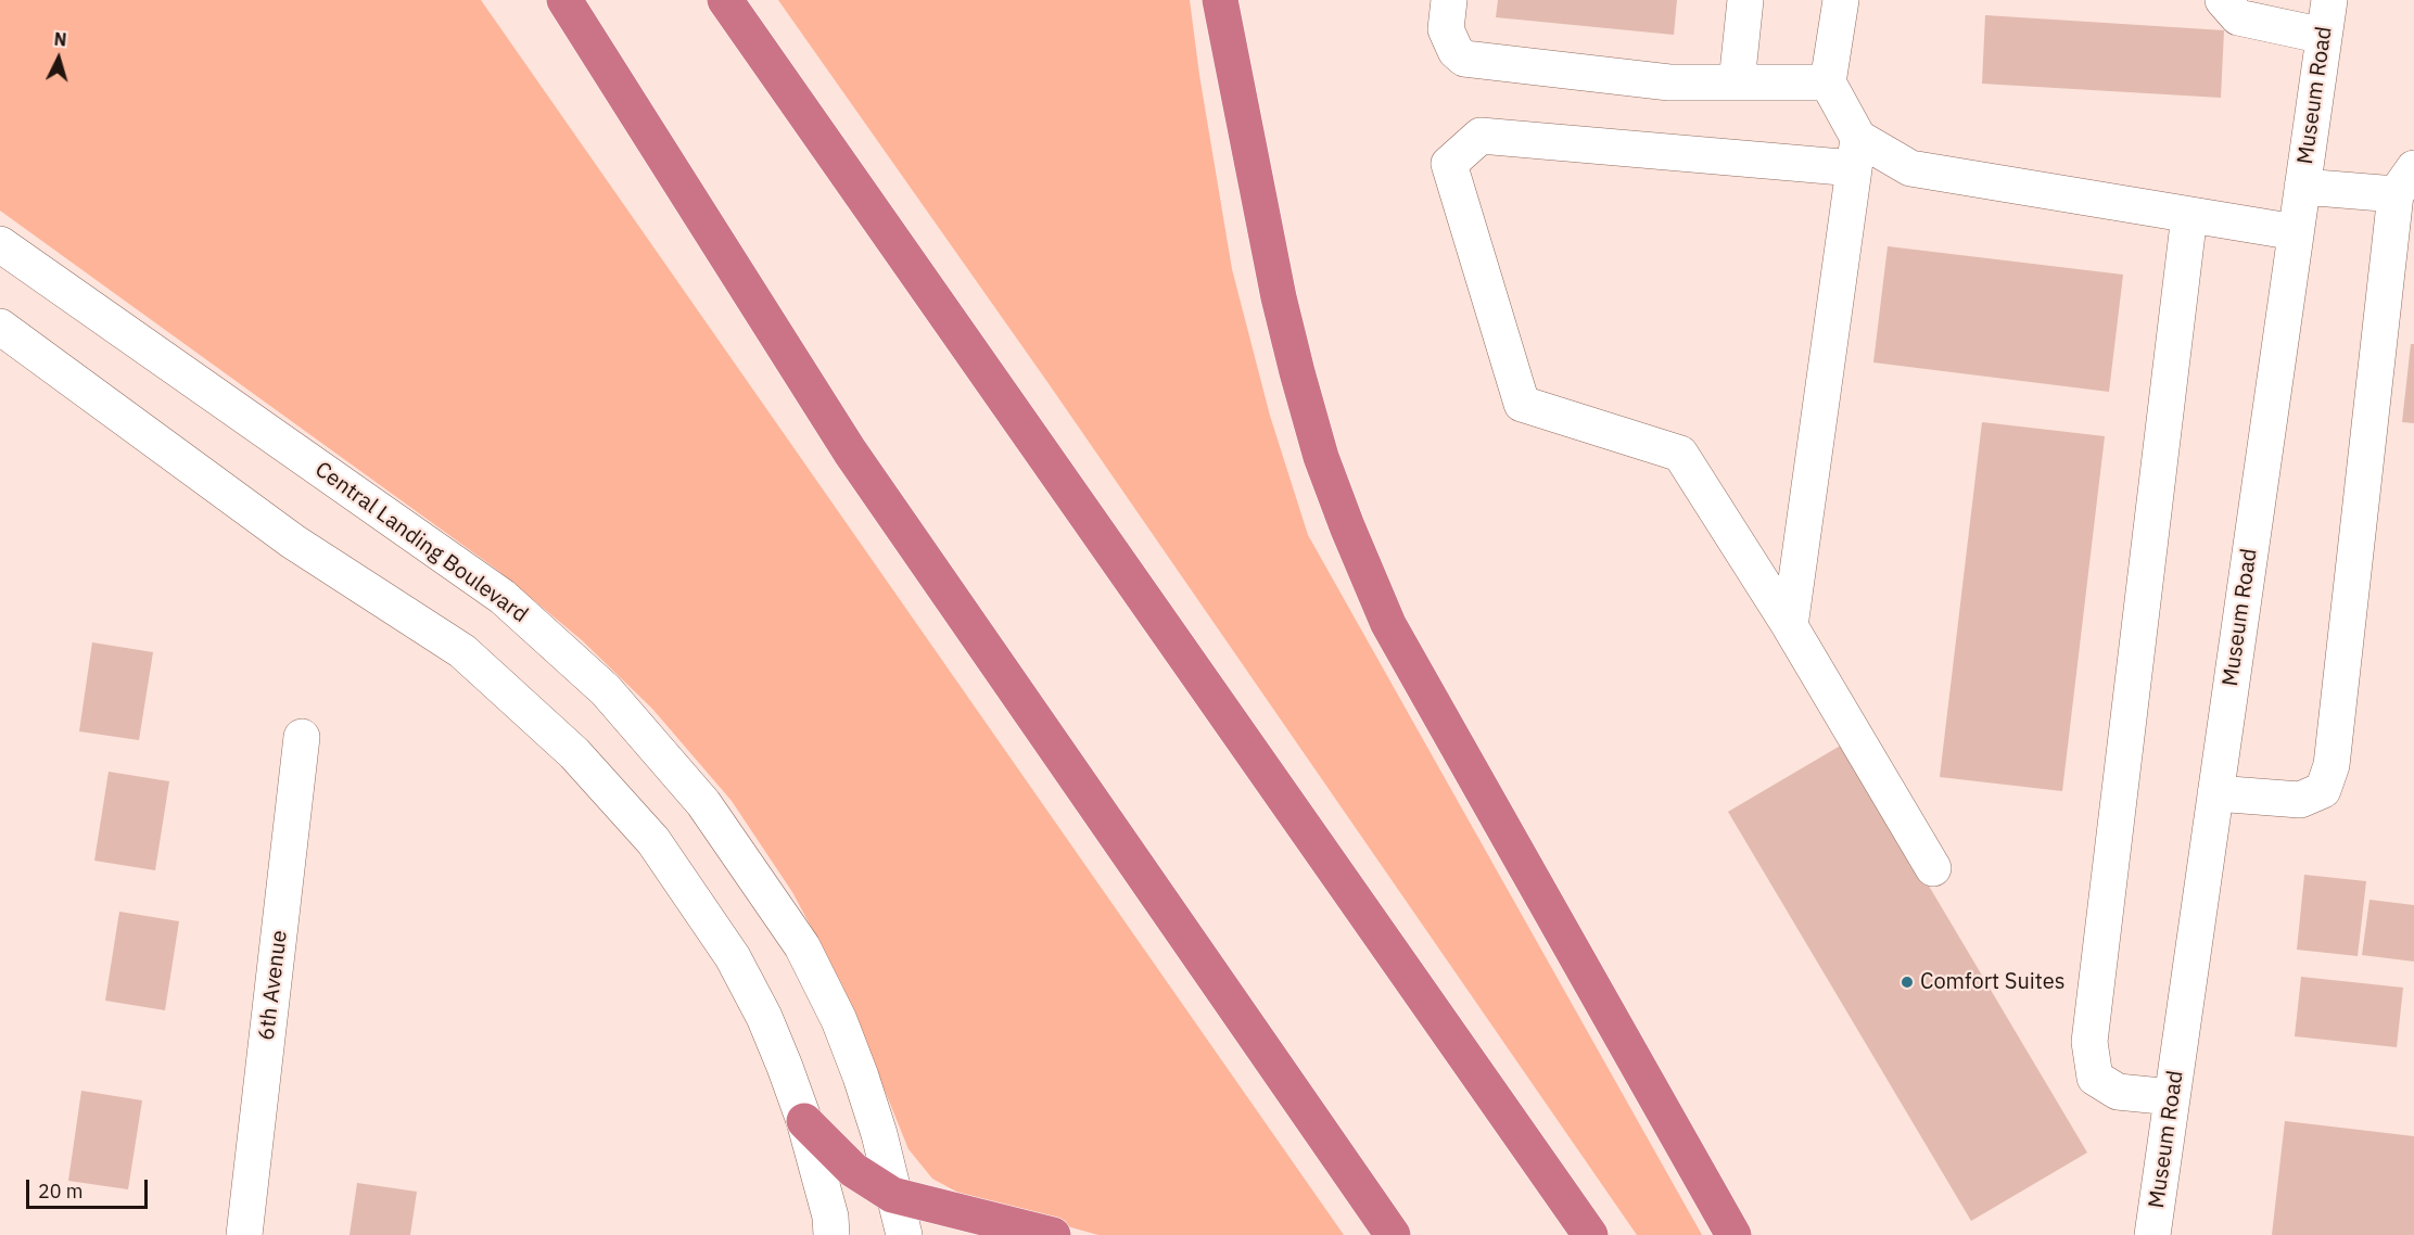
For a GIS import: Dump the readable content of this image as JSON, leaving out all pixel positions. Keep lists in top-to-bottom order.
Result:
{
  "streets": {
    "street": ["Museum Road", "Central Landing Boulevard", "6th Avenue"]
  },
  "places": ["Comfort Suites"],
  "scale_bar": "20 m",
  "north": "top"
}
